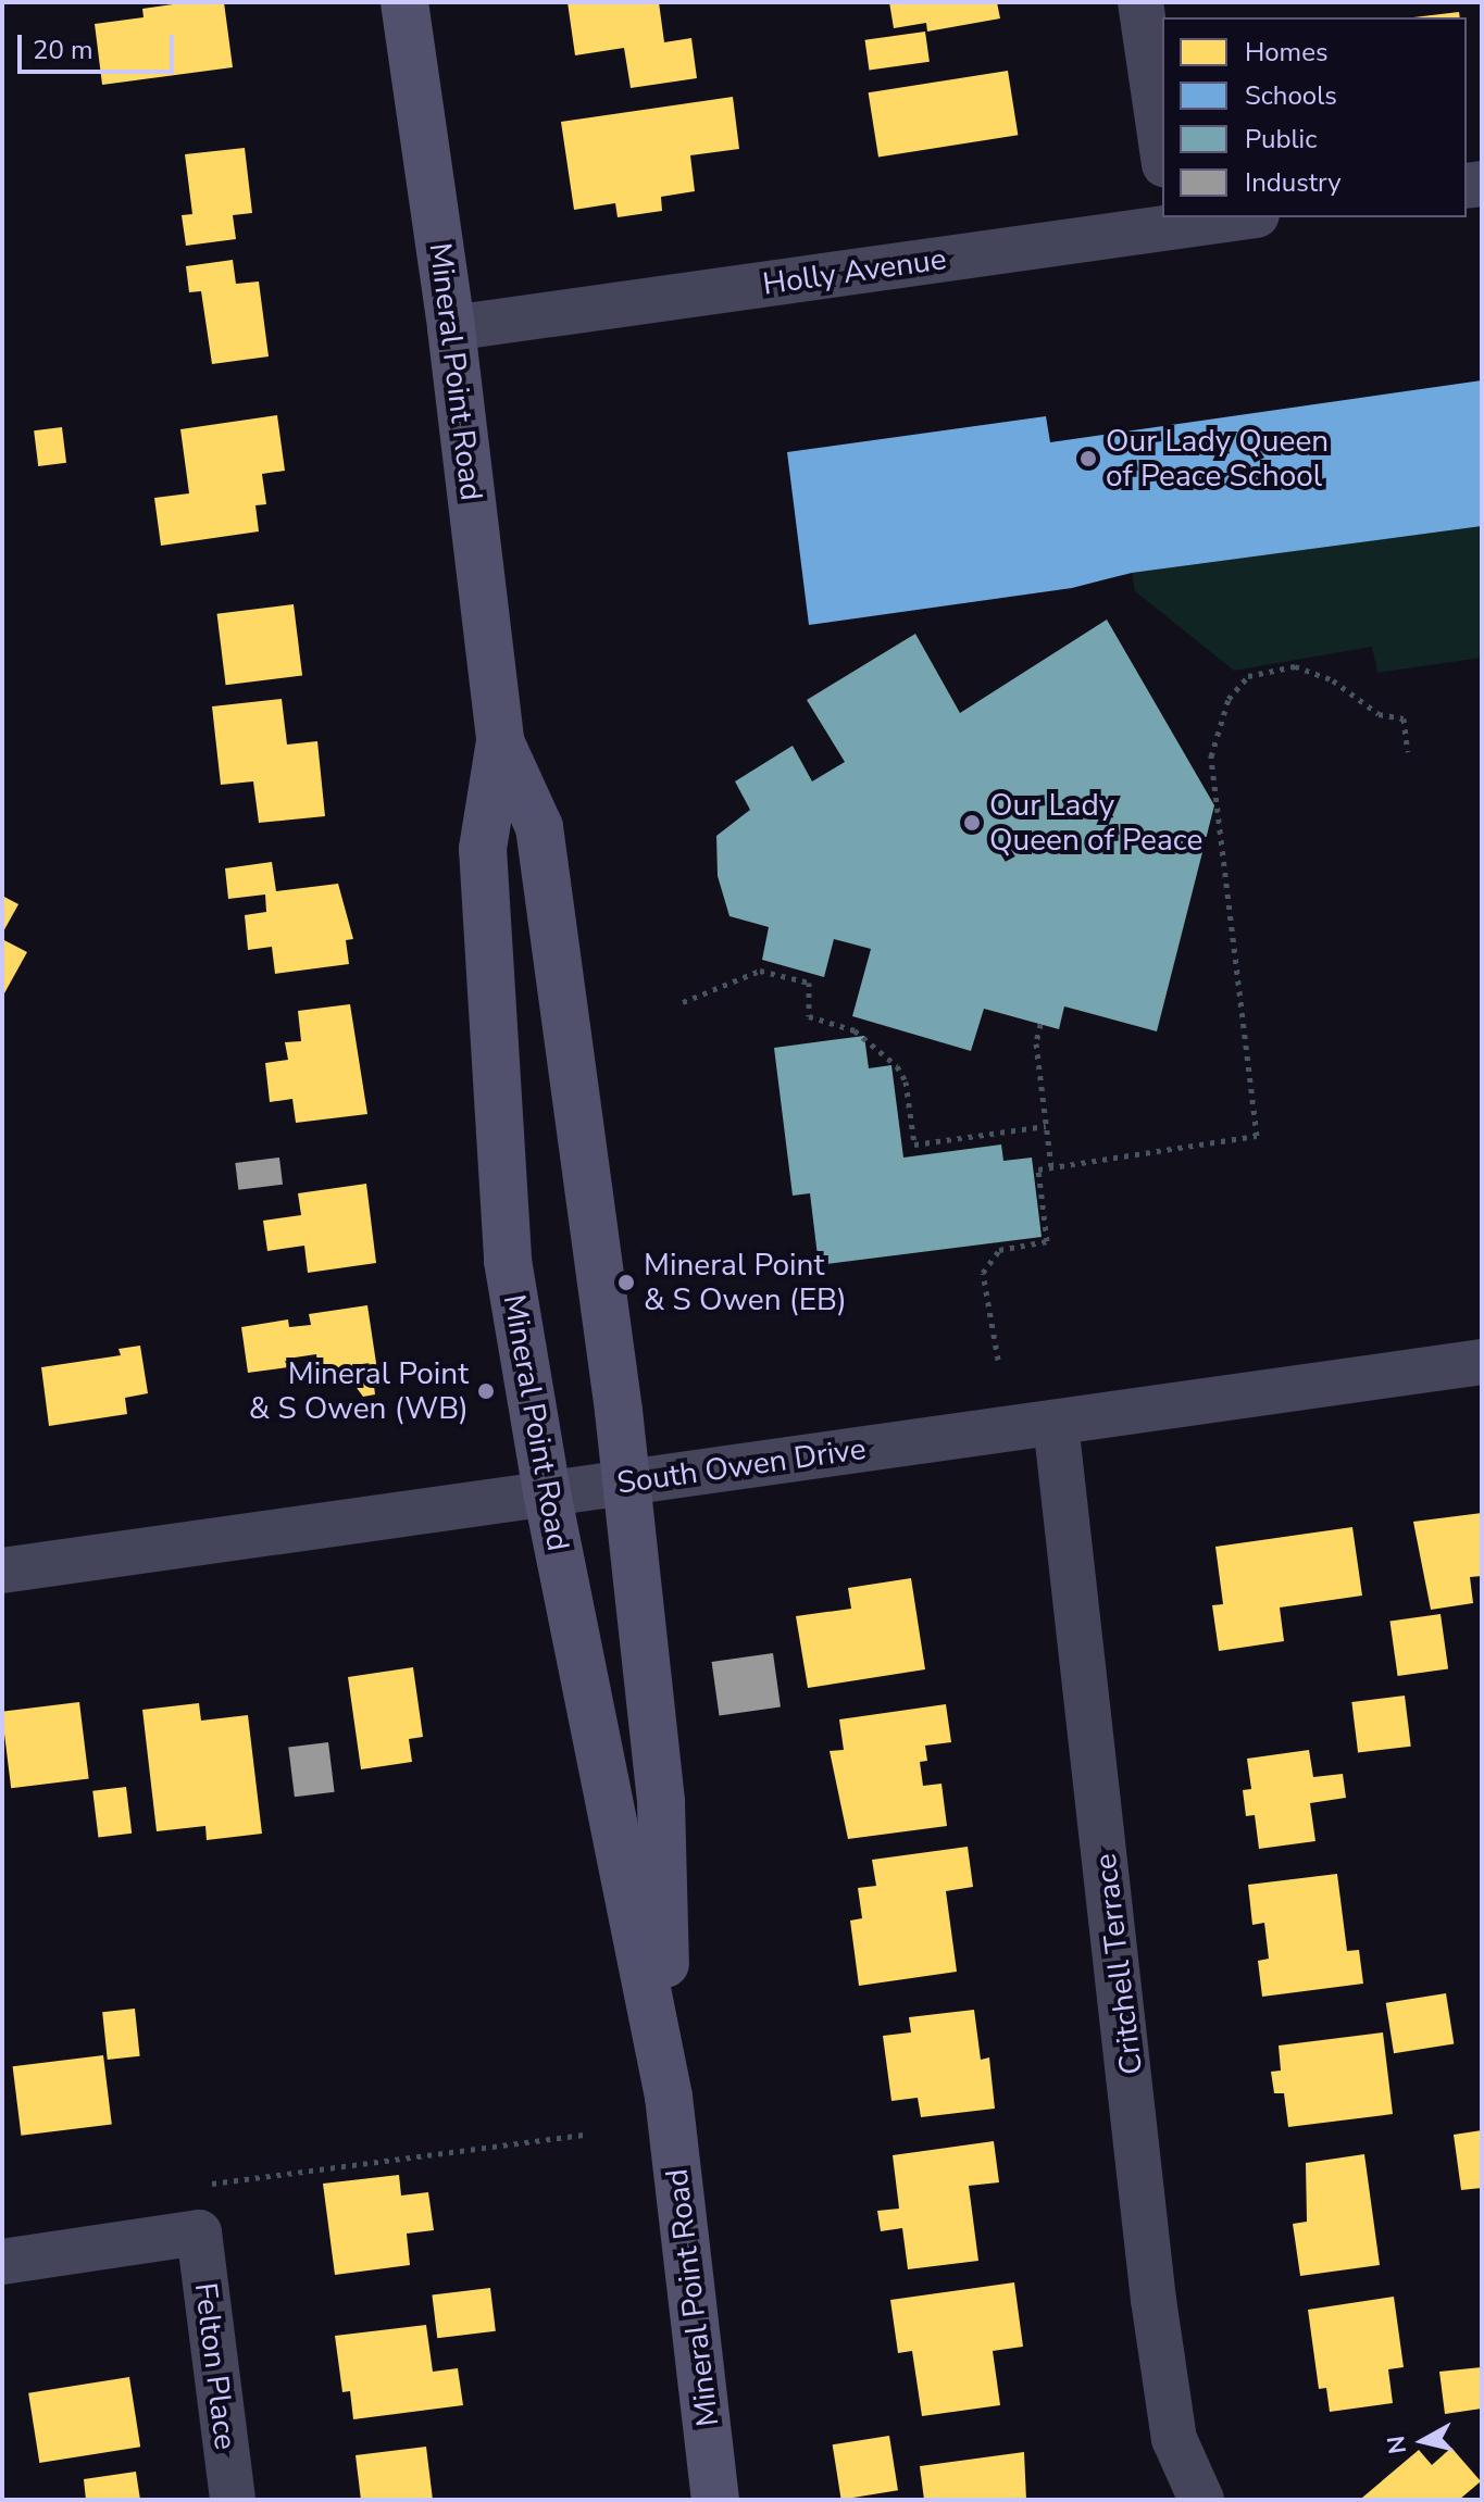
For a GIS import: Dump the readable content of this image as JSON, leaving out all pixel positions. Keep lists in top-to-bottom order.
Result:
{
  "streets": {
    "main road": ["Mineral Point Road"],
    "street": [
      "Holly Avenue",
      "South Owen Drive",
      "Critchell Terrace",
      "Felton Place"
    ]
  },
  "crossings": [
    ["Holly Avenue", "Mineral Point Road"],
    ["Mineral Point Road", "South Owen Drive"],
    ["South Owen Drive", "Critchell Terrace"]
  ],
  "places": [
    "Our Lady Queen of Peace School",
    "Our Lady Queen of Peace",
    "Mineral Point & S Owen (EB)",
    "Mineral Point & S Owen (WB)"
  ],
  "legend": [
    "Homes",
    "Schools",
    "Public",
    "Industry"
  ],
  "scale_bar": "20 m",
  "north": "left"
}
